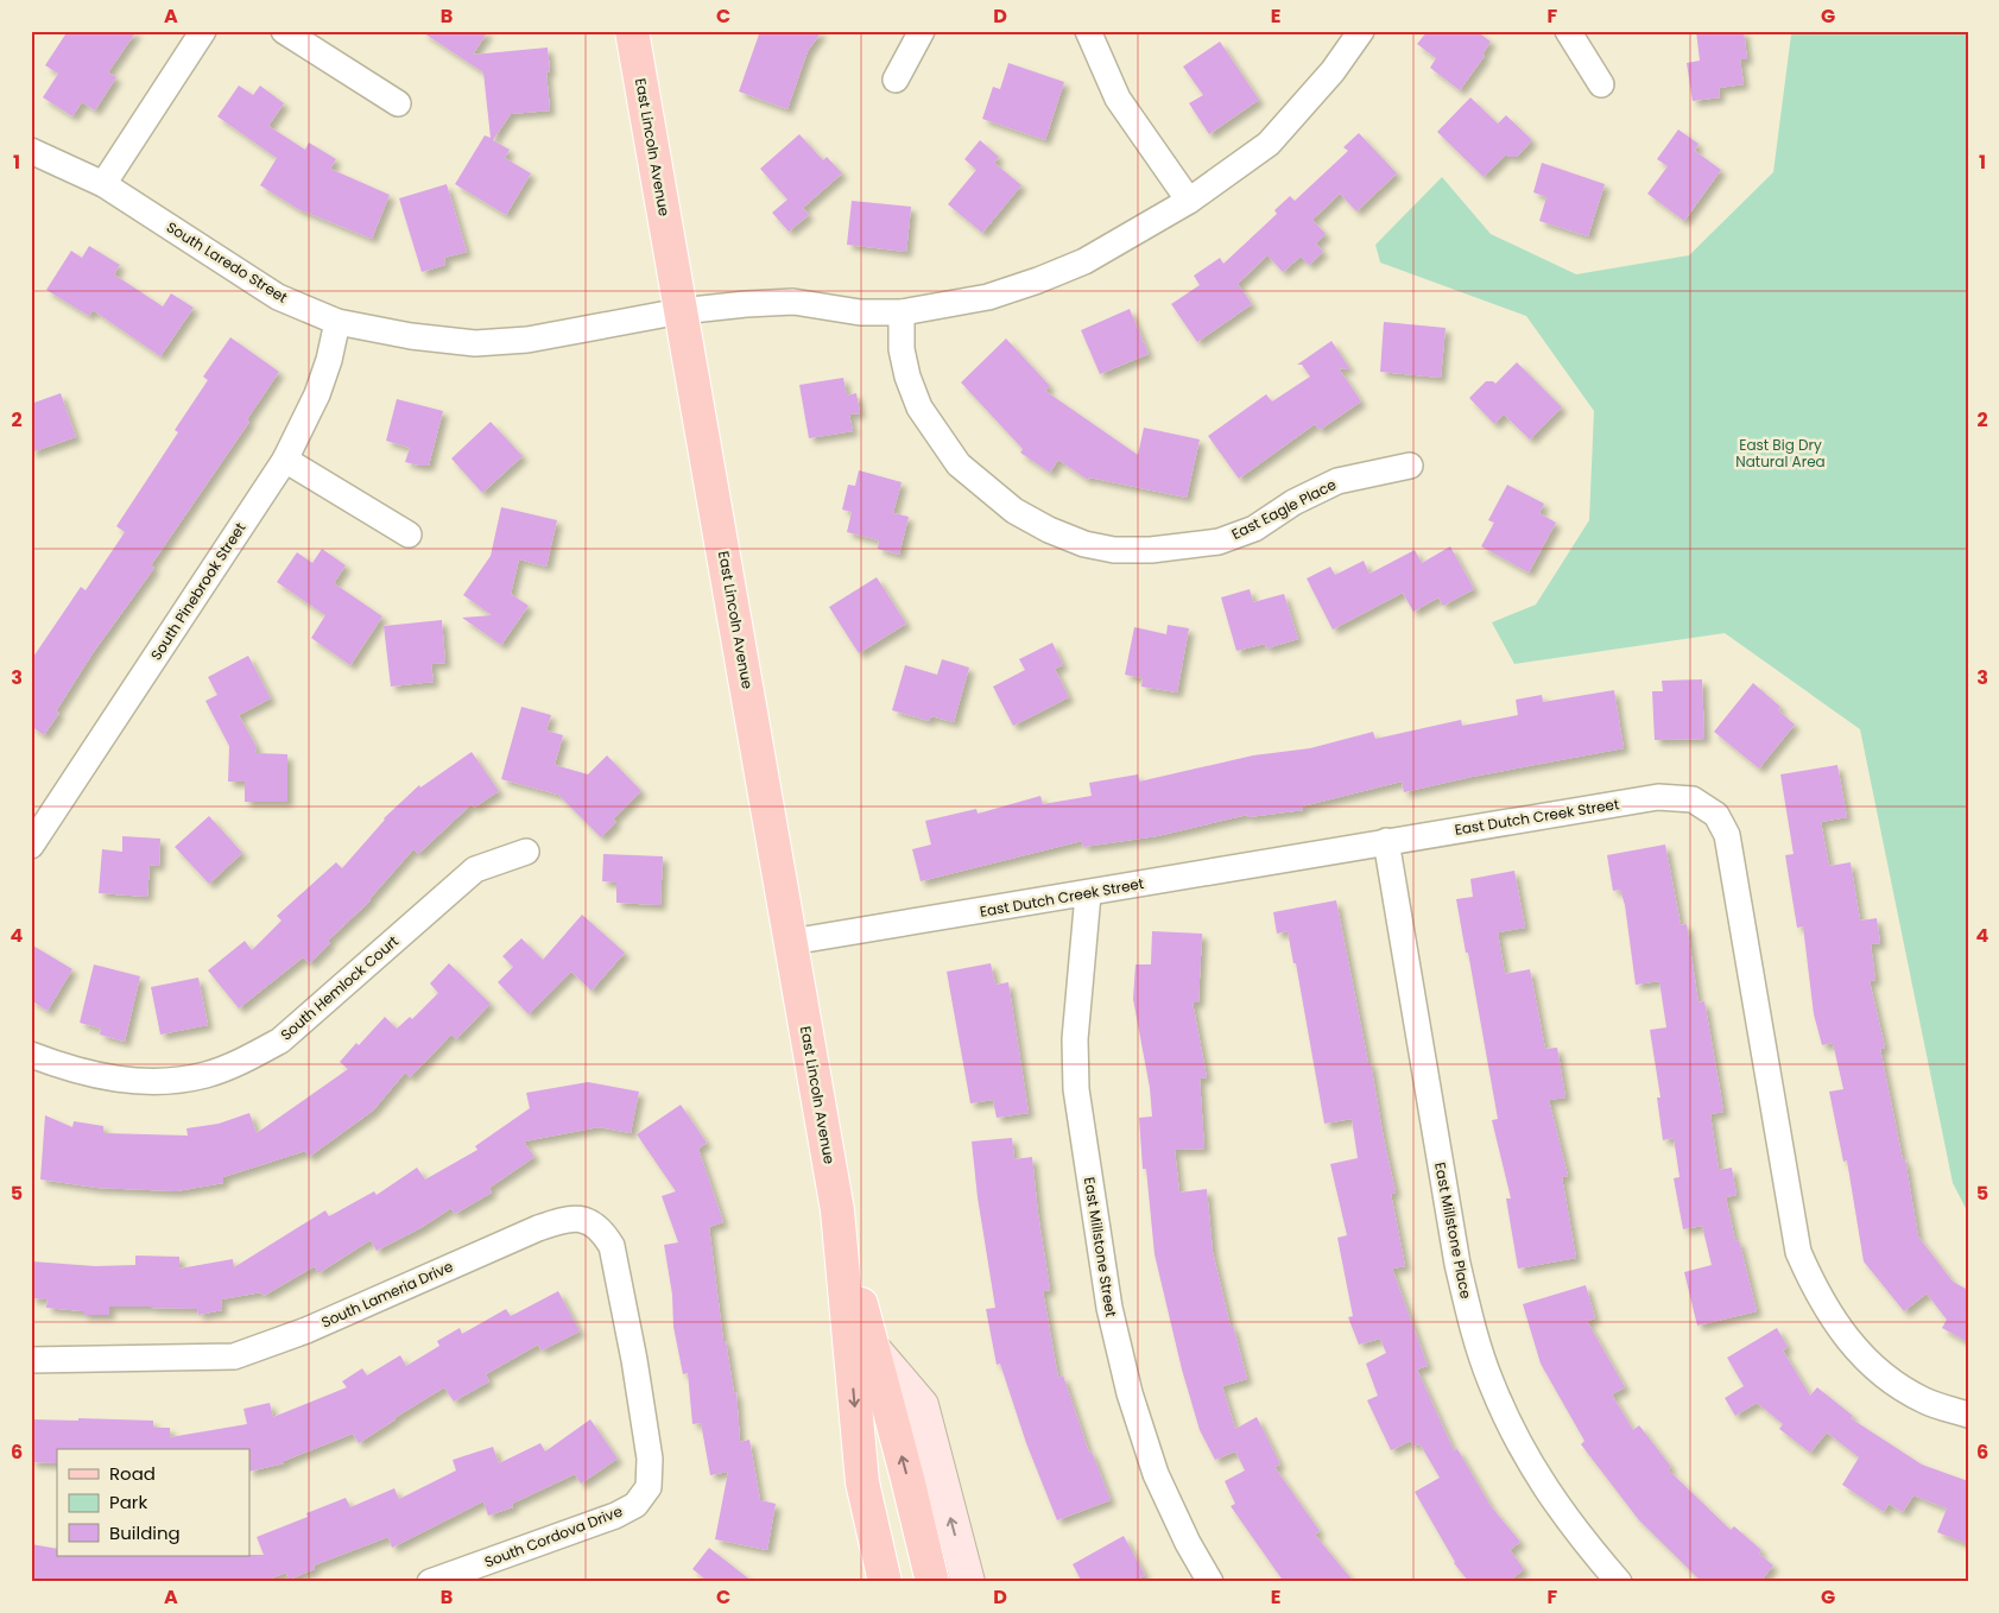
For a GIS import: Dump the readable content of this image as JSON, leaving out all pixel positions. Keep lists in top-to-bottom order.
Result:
{
  "streets": {
    "main road": ["East Lincoln Avenue"],
    "street": [
      "South Laredo Street",
      "East Eagle Place",
      "South Pinebrook Street",
      "East Dutch Creek Street",
      "South Hemlock Court",
      "East Millstone Place",
      "East Millstone Street",
      "South Lameria Drive",
      "South Cordova Drive"
    ]
  },
  "crossings": [
    ["East Lincoln Avenue", "South Laredo Street"],
    ["East Lincoln Avenue", "East Dutch Creek Street"],
    ["South Laredo Street", "East Eagle Place"],
    ["South Laredo Street", "South Pinebrook Street"],
    ["East Dutch Creek Street", "East Millstone Place"],
    ["East Dutch Creek Street", "East Millstone Street"],
    ["South Lameria Drive", "South Cordova Drive"]
  ],
  "parks": ["East Big Dry Natural Area"],
  "legend": ["Road", "Park", "Building"],
  "grid": {
    "columns": [
      "A",
      "B",
      "C",
      "D",
      "E",
      "F",
      "G"
    ],
    "rows": [
      "1",
      "2",
      "3",
      "4",
      "5",
      "6"
    ]
  }
}
